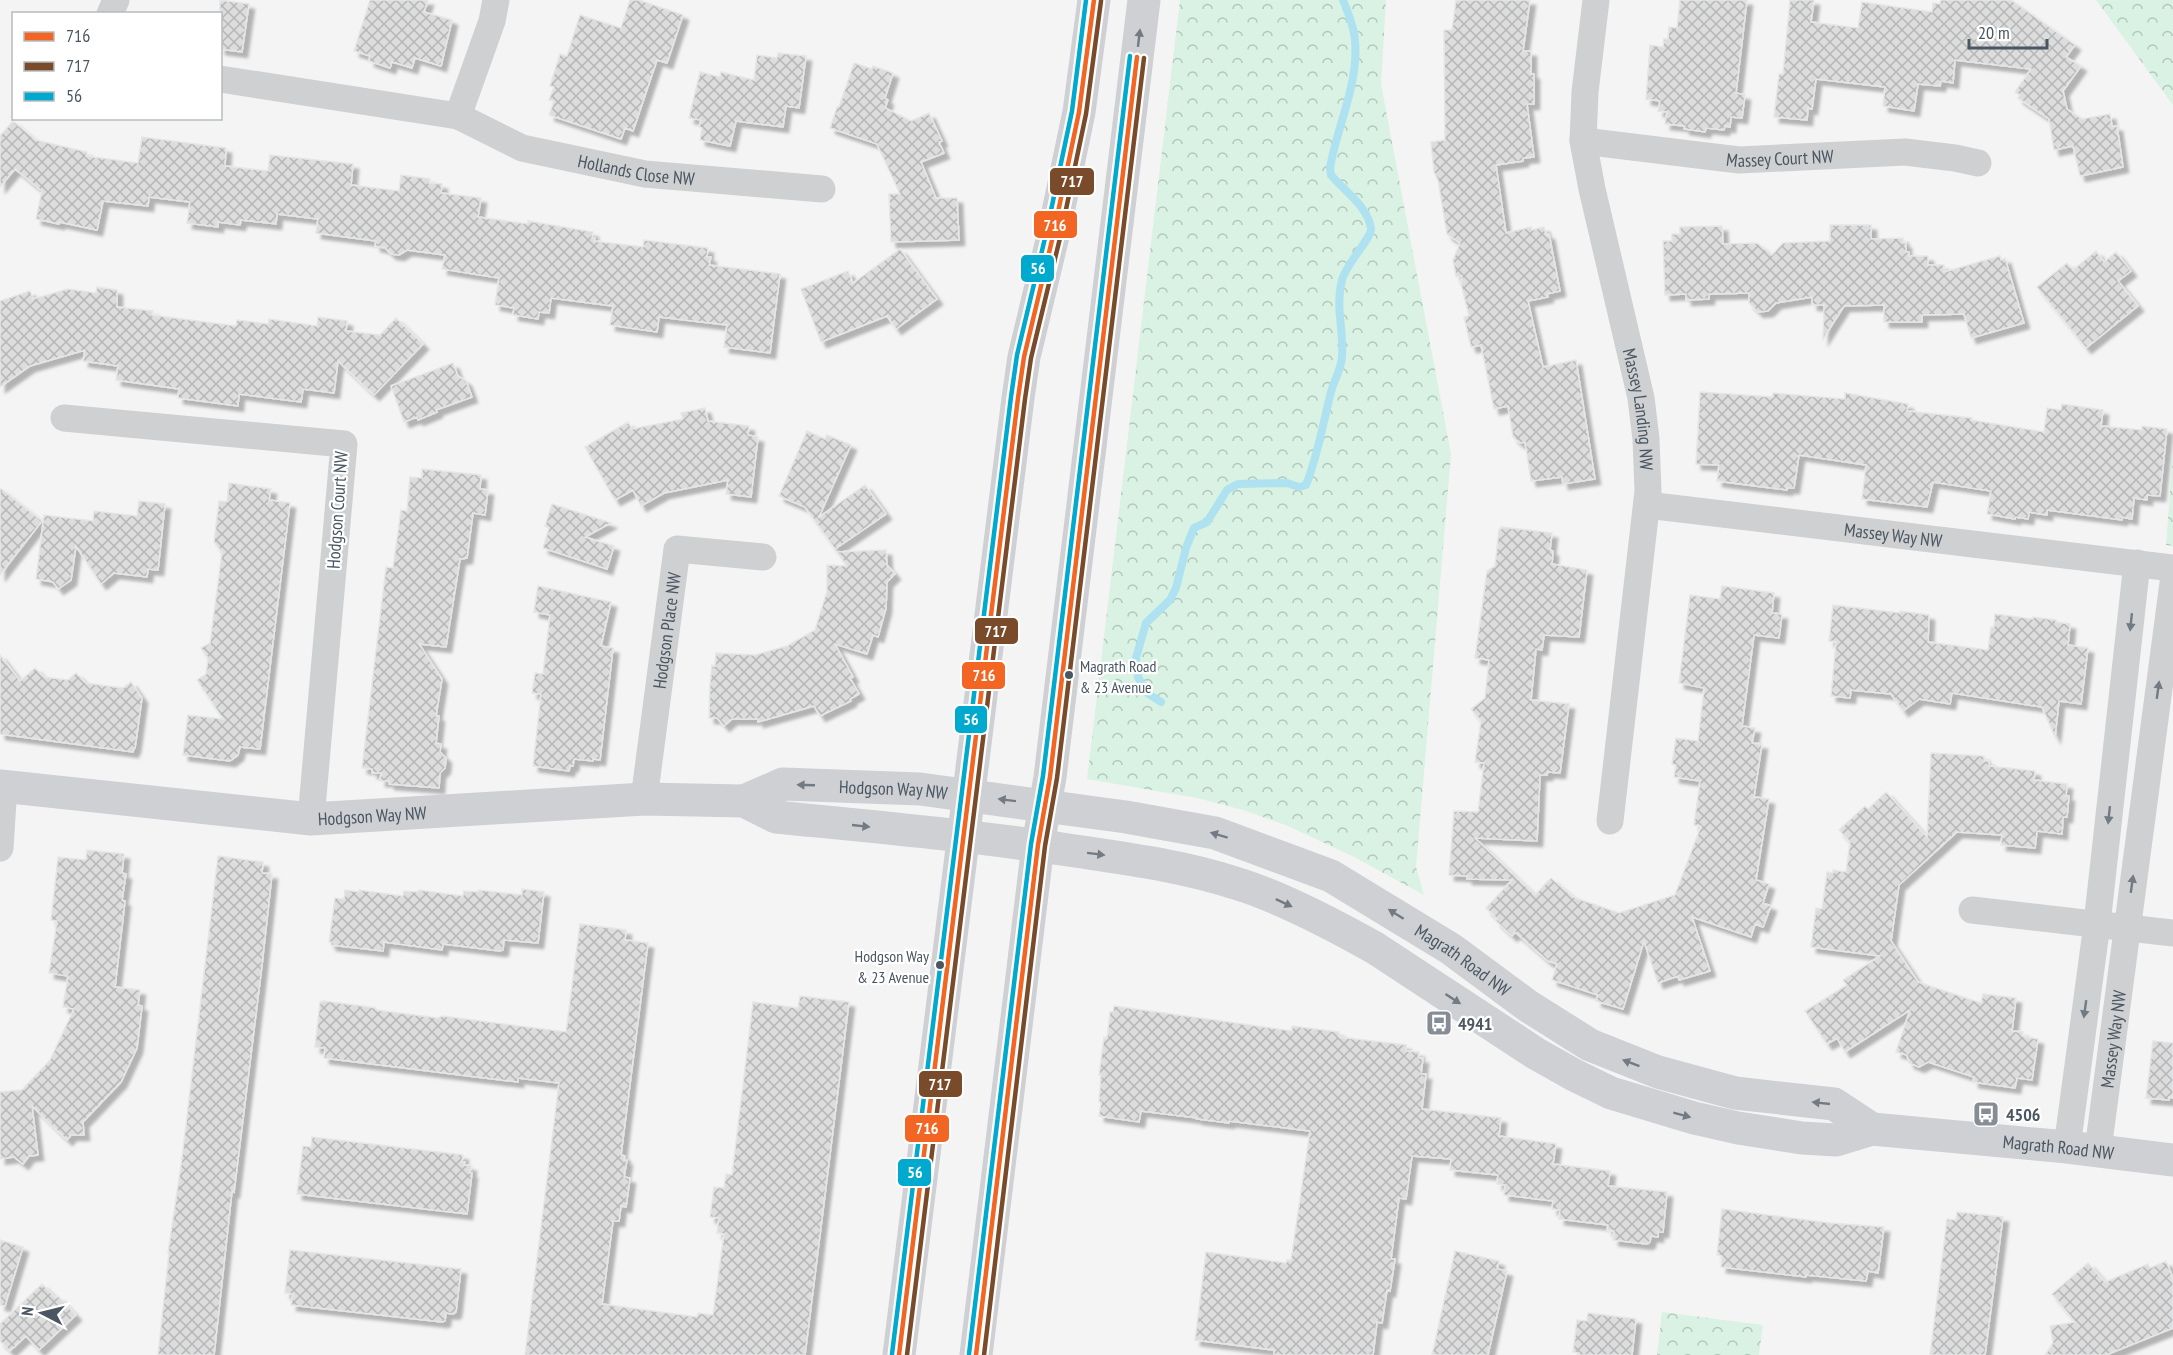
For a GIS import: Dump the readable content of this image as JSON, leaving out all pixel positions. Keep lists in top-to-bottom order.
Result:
{
  "streets": {
    "street": [
      "Massey Court NW",
      "Hollands Close NW",
      "Massey Landing NW",
      "Hodgson Court NW",
      "Massey Way NW",
      "Hodgson Place NW",
      "Hodgson Way NW",
      "Magrath Road NW"
    ]
  },
  "crossings": [
    ["Massey Court NW", "Massey Landing NW"],
    ["Massey Landing NW", "Massey Way NW"],
    ["Hodgson Court NW", "Hodgson Way NW"],
    ["Massey Way NW", "Magrath Road NW"],
    ["Hodgson Place NW", "Hodgson Way NW"],
    ["Hodgson Way NW", "Magrath Road NW"]
  ],
  "places": {
    "other": ["Magrath Road & 23 Avenue", "Hodgson Way & 23 Avenue"],
    "bus stop": ["4941", "4506"]
  },
  "lines": ["transit line 716", "transit line 56", "transit line 717"],
  "legend": ["716", "717", "56"],
  "scale_bar": "20 m",
  "north": "left"
}
